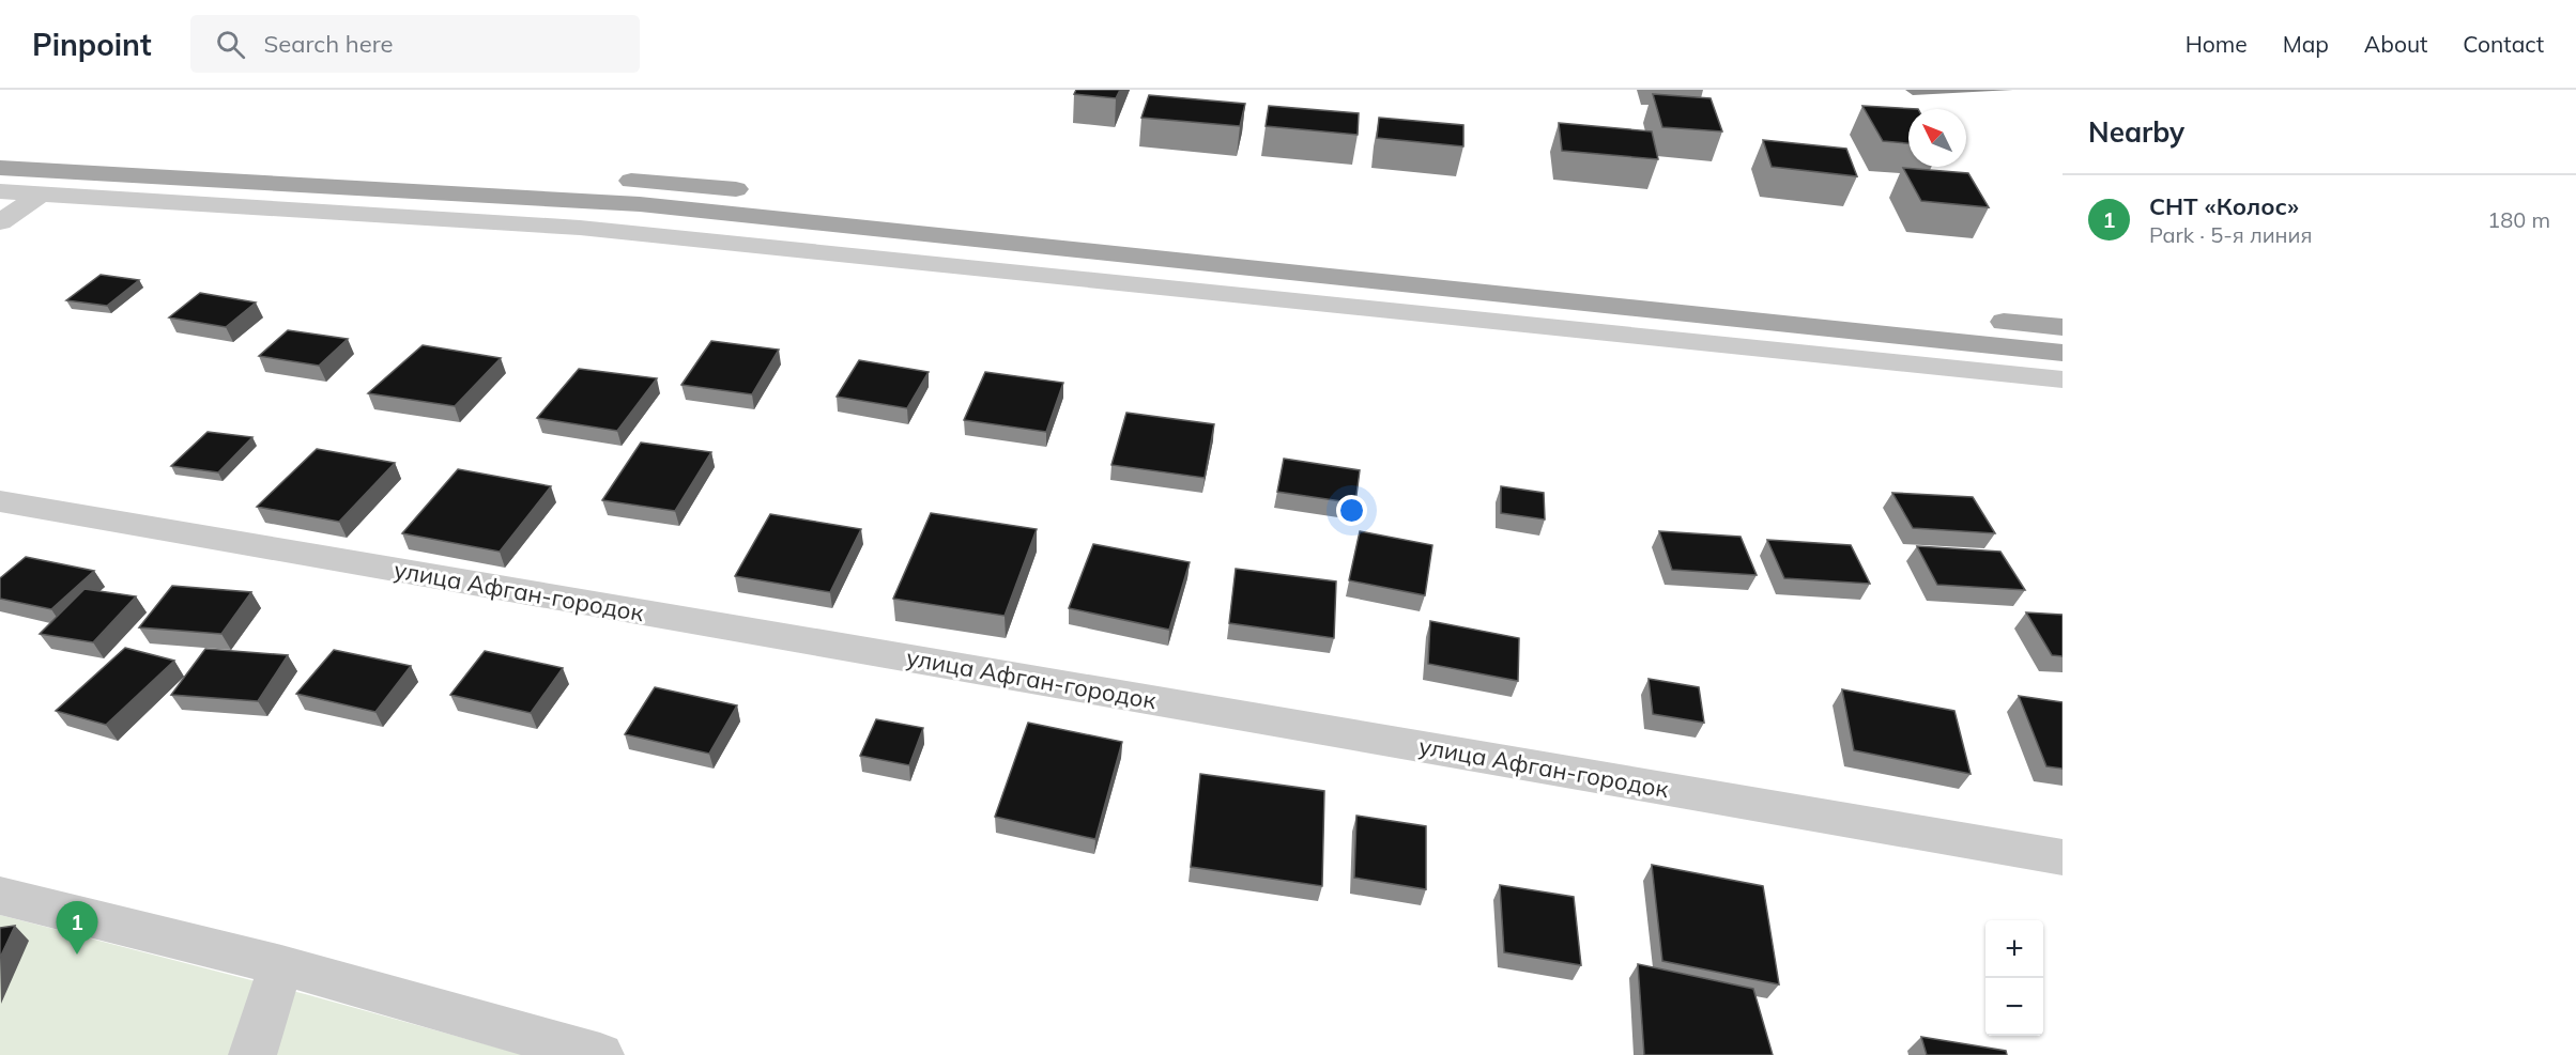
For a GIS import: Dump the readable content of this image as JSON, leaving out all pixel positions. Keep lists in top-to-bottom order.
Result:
{
  "streets": {
    "street": ["улица Афган-городок"]
  },
  "north": "top left",
  "page": {
    "header": "Pinpoint",
    "search": "Search here",
    "nav": [
      "Home",
      "Map",
      "About",
      "Contact"
    ],
    "heading": "Nearby",
    "list": [
      {
        "mark": "1",
        "name": "СНТ «Колос»",
        "note": "Park · 5-я линия",
        "value": "180 m"
      }
    ],
    "pins": "1",
    "map_buttons": ["+", "−"]
  }
}
